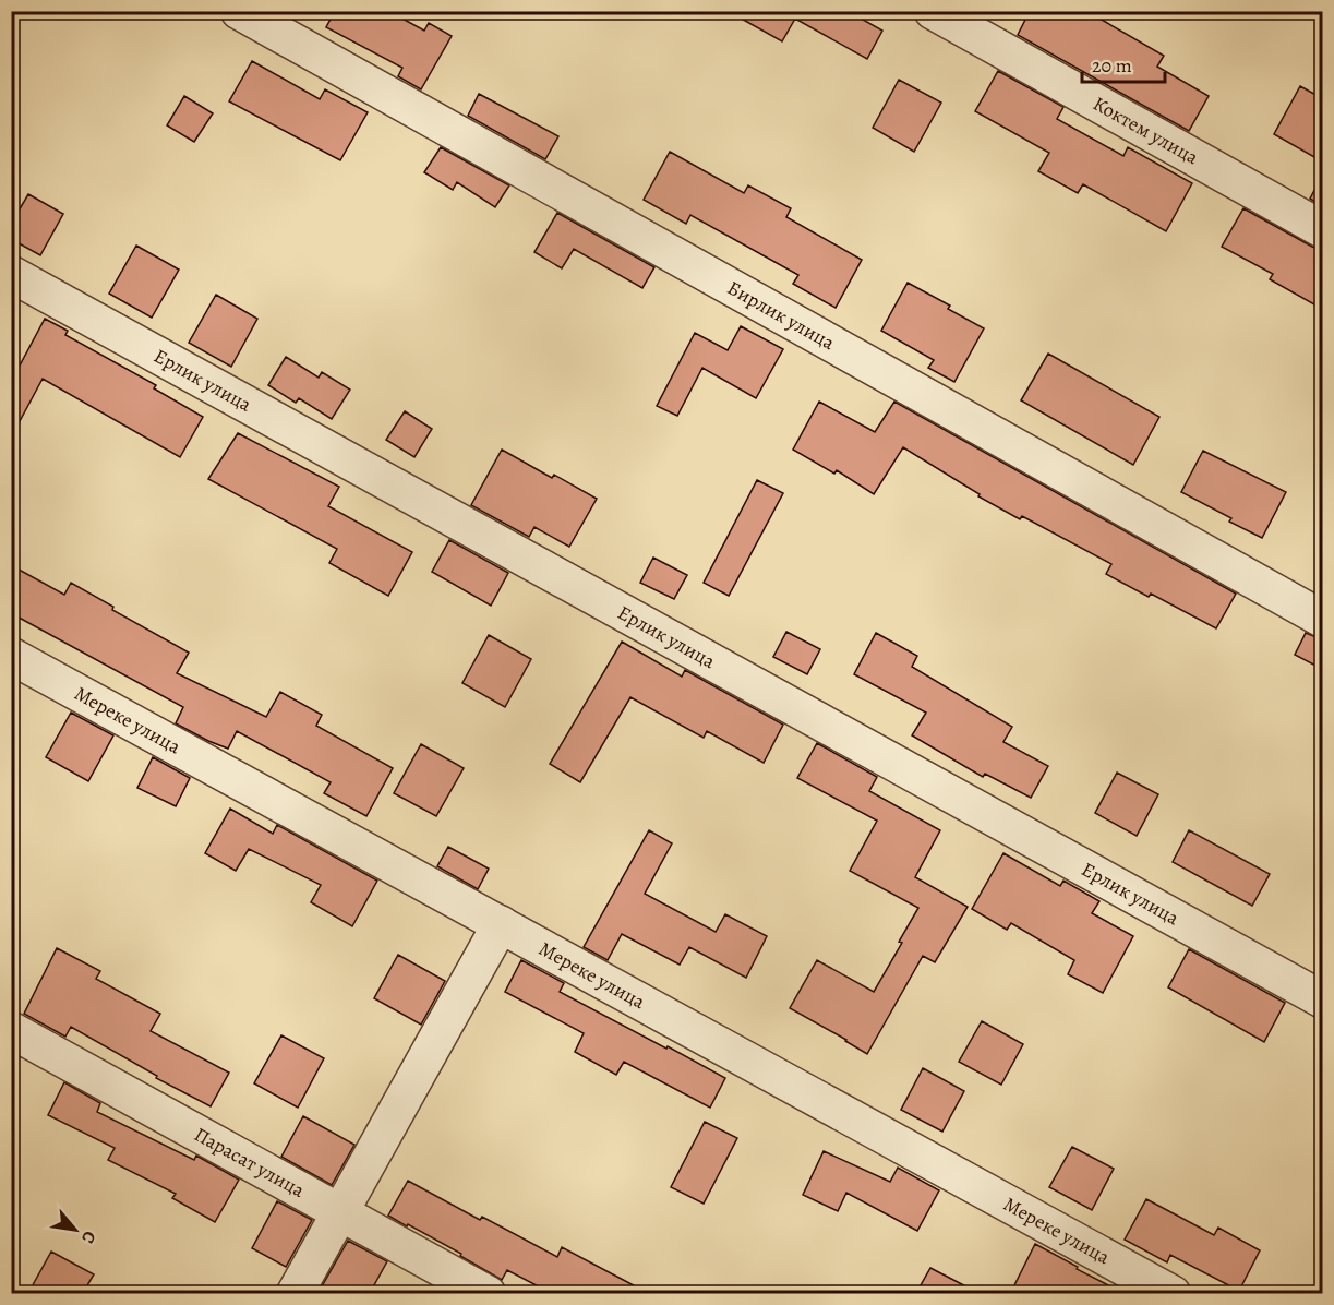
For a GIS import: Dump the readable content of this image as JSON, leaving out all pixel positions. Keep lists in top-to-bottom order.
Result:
{
  "streets": {
    "street": [
      "Коктем улица",
      "Бирлик улица",
      "Ерлик улица",
      "Мереке улица",
      "Парасат улица"
    ]
  },
  "scale_bar": "20 m",
  "north": "bottom right"
}
